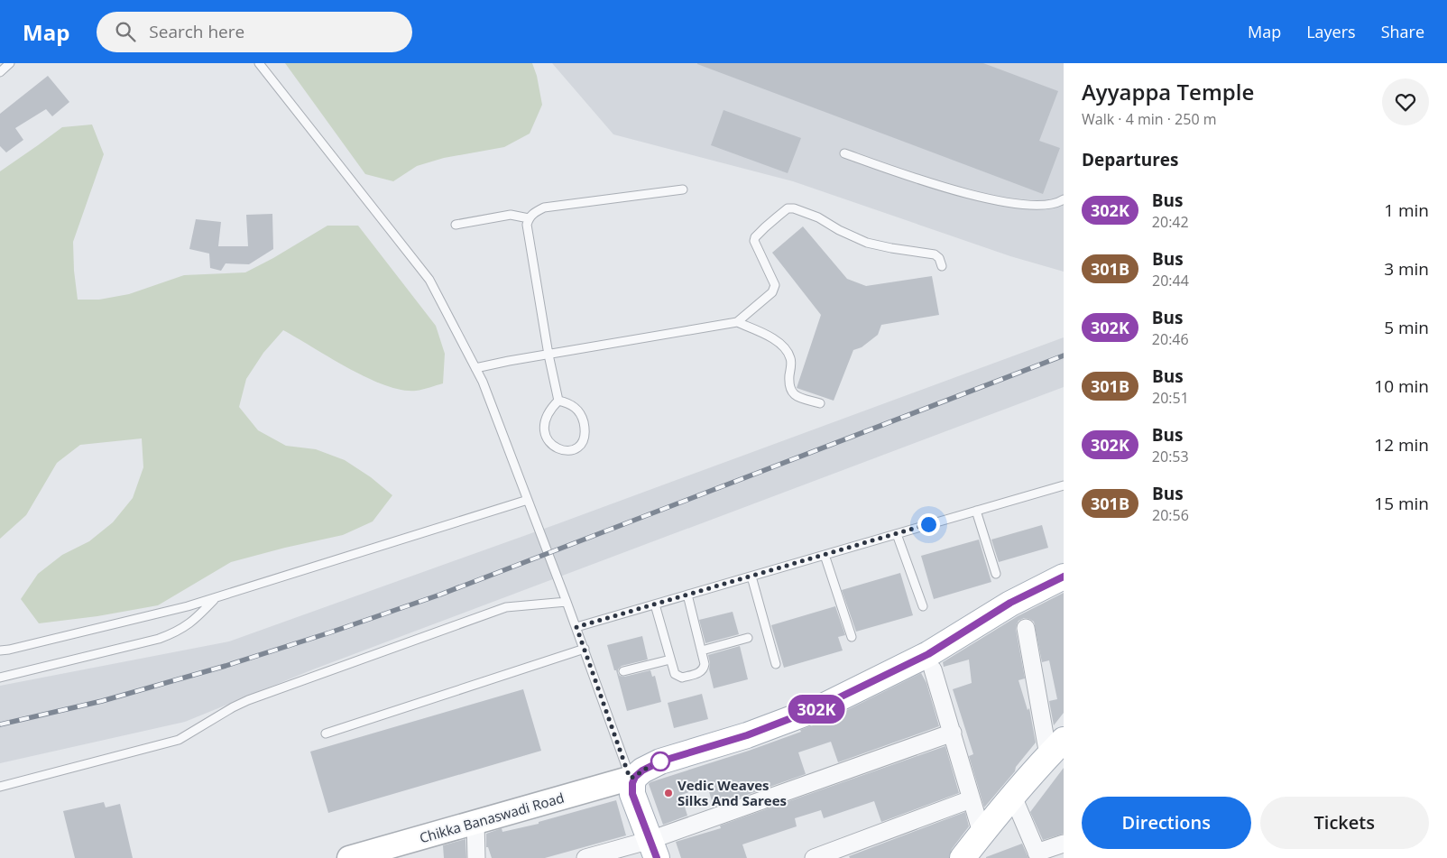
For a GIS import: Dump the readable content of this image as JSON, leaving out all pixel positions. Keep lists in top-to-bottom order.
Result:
{
  "streets": {
    "main road": ["Chikka Banaswadi Road"]
  },
  "places": ["Vedic Weaves Silks And Sarees"],
  "lines": ["bus line 302K"],
  "page": {
    "header": "Map",
    "search": "Search here",
    "nav": ["Map", "Layers", "Share"],
    "on_map": "302K",
    "heading": [
      ["Ayyappa Temple", "Walk · 4 min · 250 m"],
      "Departures"
    ],
    "list": [
      {
        "mark": "302K",
        "name": "Bus",
        "note": "20:42",
        "value": "1 min"
      },
      {
        "mark": "301B",
        "name": "Bus",
        "note": "20:44",
        "value": "3 min"
      },
      {
        "mark": "302K",
        "name": "Bus",
        "note": "20:46",
        "value": "5 min"
      },
      {
        "mark": "301B",
        "name": "Bus",
        "note": "20:51",
        "value": "10 min"
      },
      {
        "mark": "302K",
        "name": "Bus",
        "note": "20:53",
        "value": "12 min"
      },
      {
        "mark": "301B",
        "name": "Bus",
        "note": "20:56",
        "value": "15 min"
      }
    ],
    "buttons": ["Directions", "Tickets"]
  }
}
